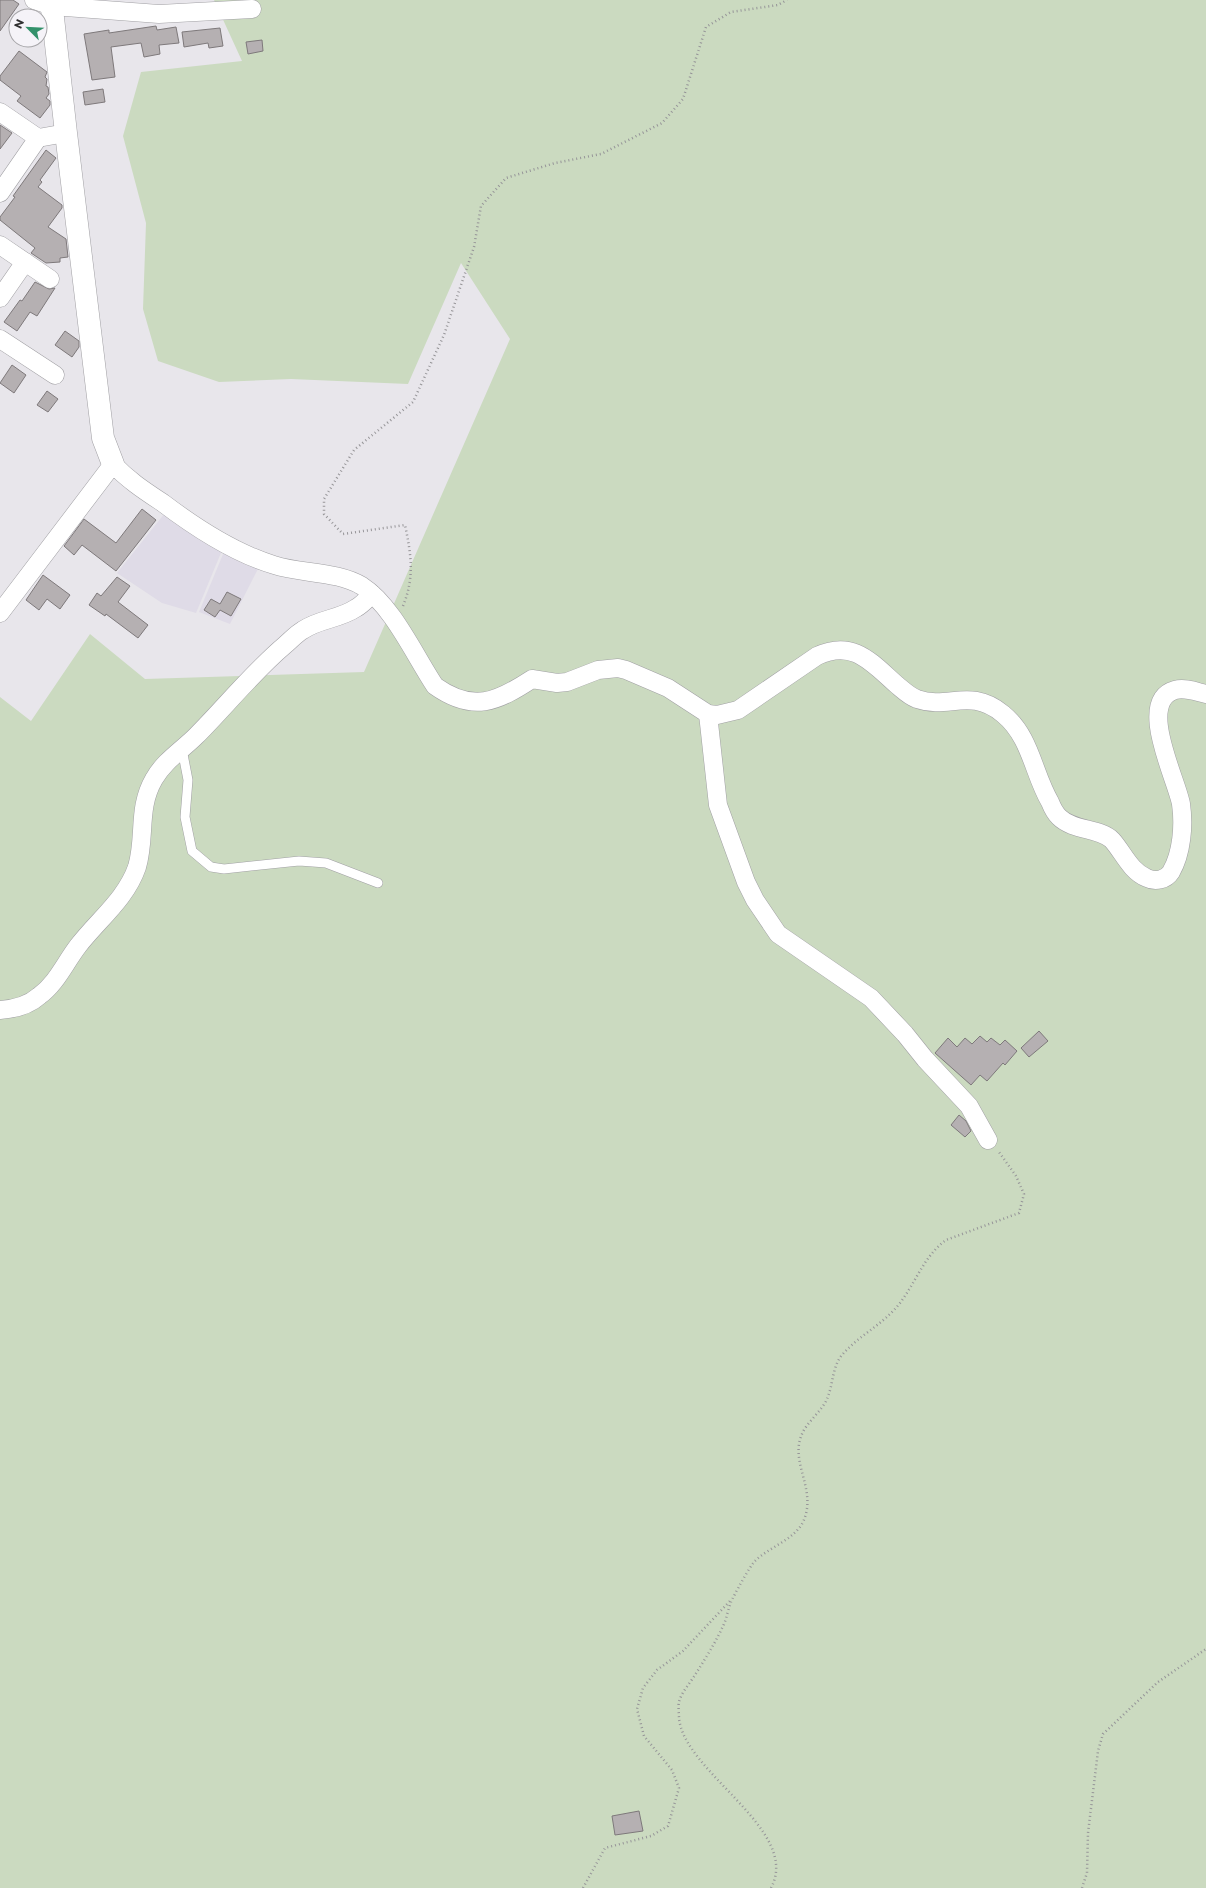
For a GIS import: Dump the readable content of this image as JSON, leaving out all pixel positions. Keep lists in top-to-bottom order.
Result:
{
  "north": "top left"
}
